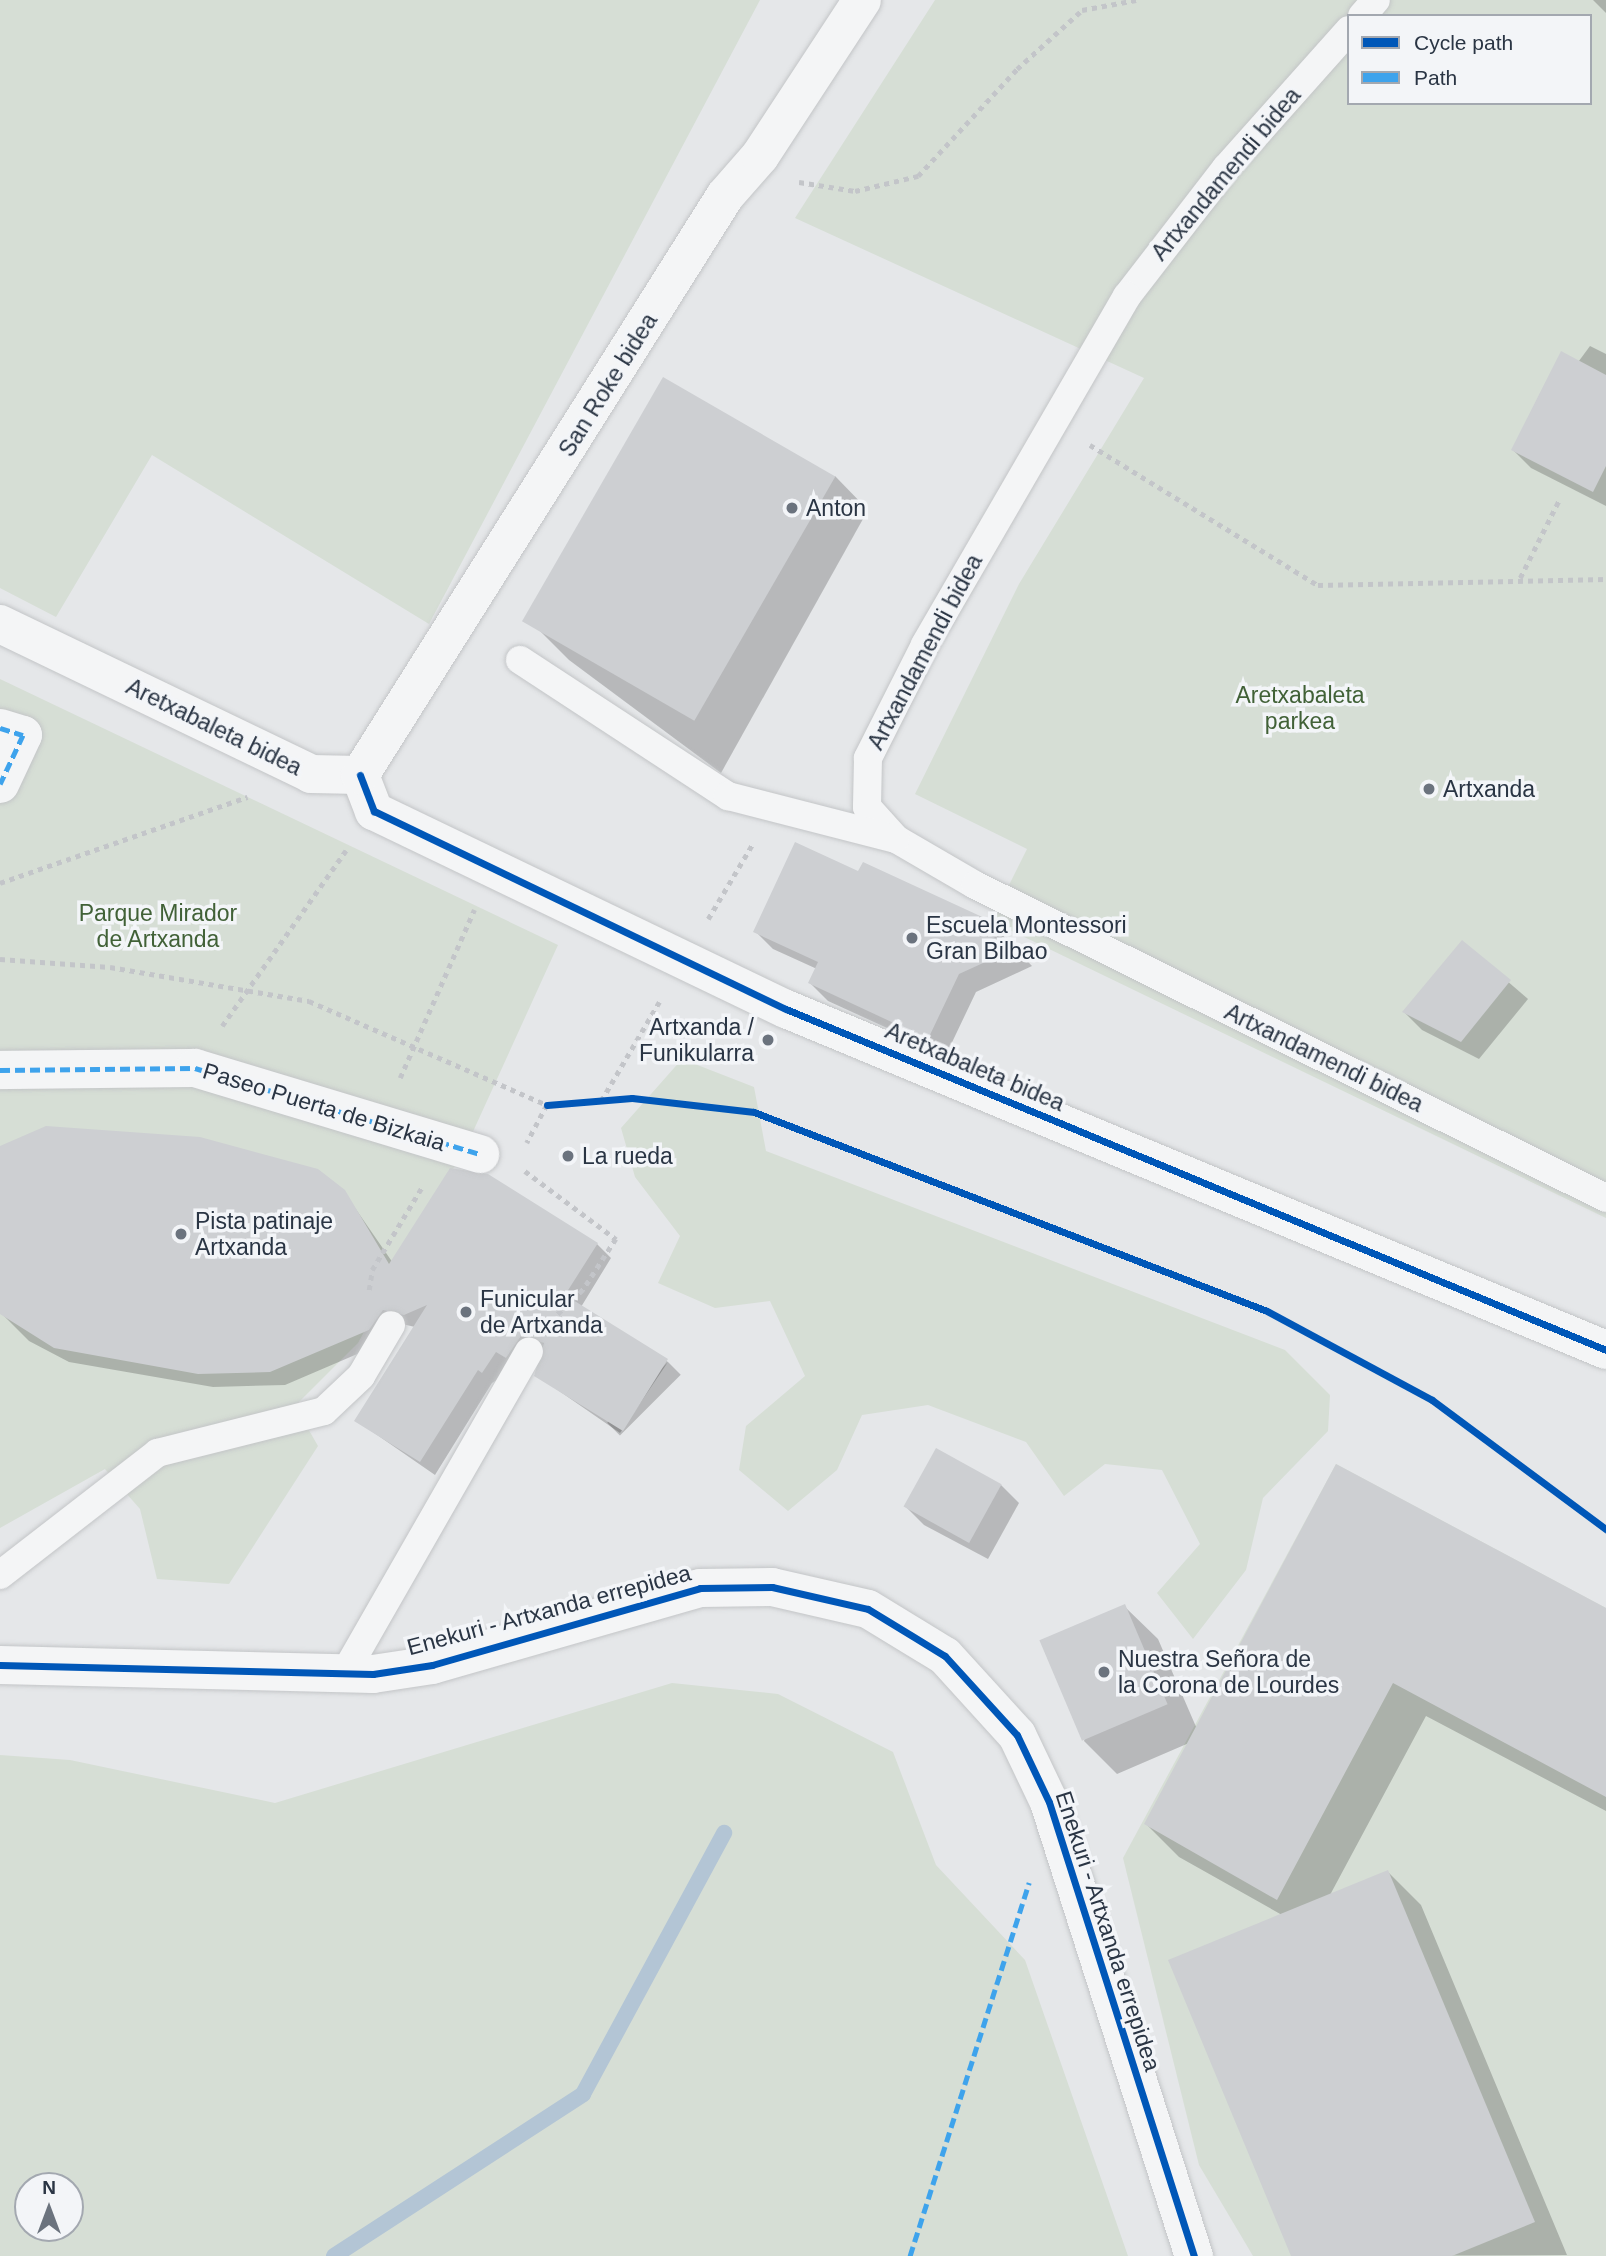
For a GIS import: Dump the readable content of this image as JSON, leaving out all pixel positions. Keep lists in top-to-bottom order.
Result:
{
  "streets": {
    "street": [
      "San Roke bidea",
      "Aretxabaleta bidea",
      "Paseo Puerta de Bizkaia",
      "Enekuri - Artxanda errepidea"
    ],
    "lane": ["Artxandamendi bidea"]
  },
  "crossings": [
    ["San Roke bidea", "Aretxabaleta bidea"]
  ],
  "parks": ["Aretxabaleta parkea", "Parque Mirador de Artxanda"],
  "places": [
    "Anton",
    "Artxanda",
    "Escuela Montessori Gran Bilbao",
    "Artxanda / Funikularra",
    "La rueda",
    "Pista patinaje Artxanda",
    "Funicular de Artxanda",
    "Nuestra Señora de la Corona de Lourdes"
  ],
  "legend": ["Cycle path", "Path"],
  "north": "top"
}
